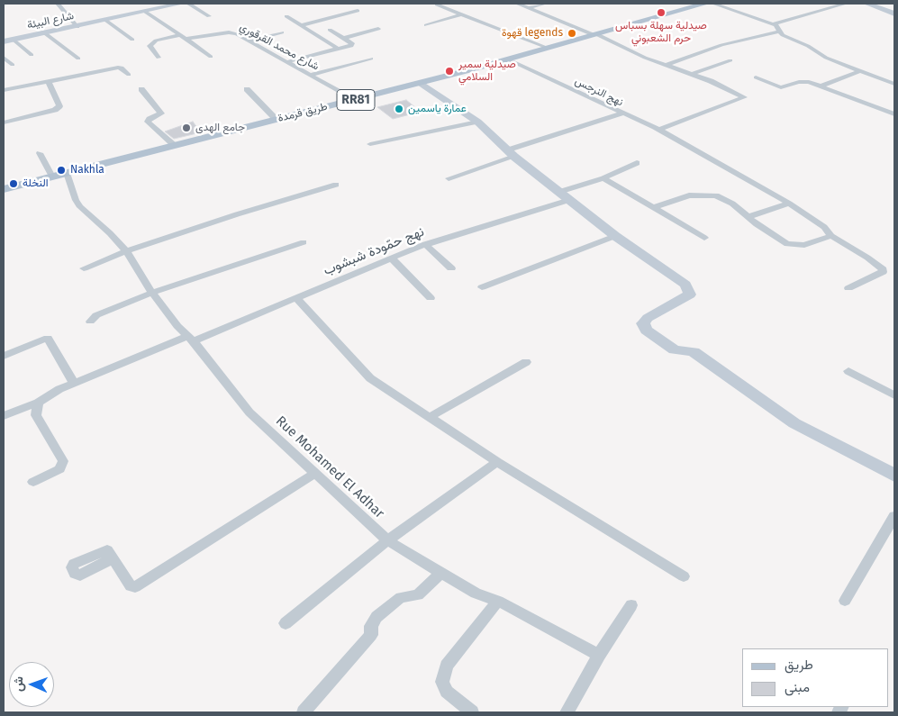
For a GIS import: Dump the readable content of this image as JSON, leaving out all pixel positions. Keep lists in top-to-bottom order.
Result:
{
  "streets": {
    "main road": ["RR81", "طريق قرمدة"],
    "street": [
      "شارع البيئة",
      "شارع محمد القرقوري",
      "نهج النرجس",
      "نهج حمّودة شبشوب",
      "Rue Mohamed El Adhar"
    ]
  },
  "crossings": [
    ["شارع محمد القرقوري", "طريق قرمدة"],
    ["نهج النرجس", "طريق قرمدة"],
    ["طريق قرمدة", "Rue Mohamed El Adhar"],
    ["نهج حمّودة شبشوب", "Rue Mohamed El Adhar"]
  ],
  "places": [
    "صيدلية سهلة بسباس حرم الشعبوني",
    "قهوة legends",
    "صيدلية سمير السلامي",
    "عمارة ياسمين",
    "جامع الهدى",
    "Nakhla",
    "النخلة"
  ],
  "legend": ["طريق", "مبنى"],
  "north": "left"
}
